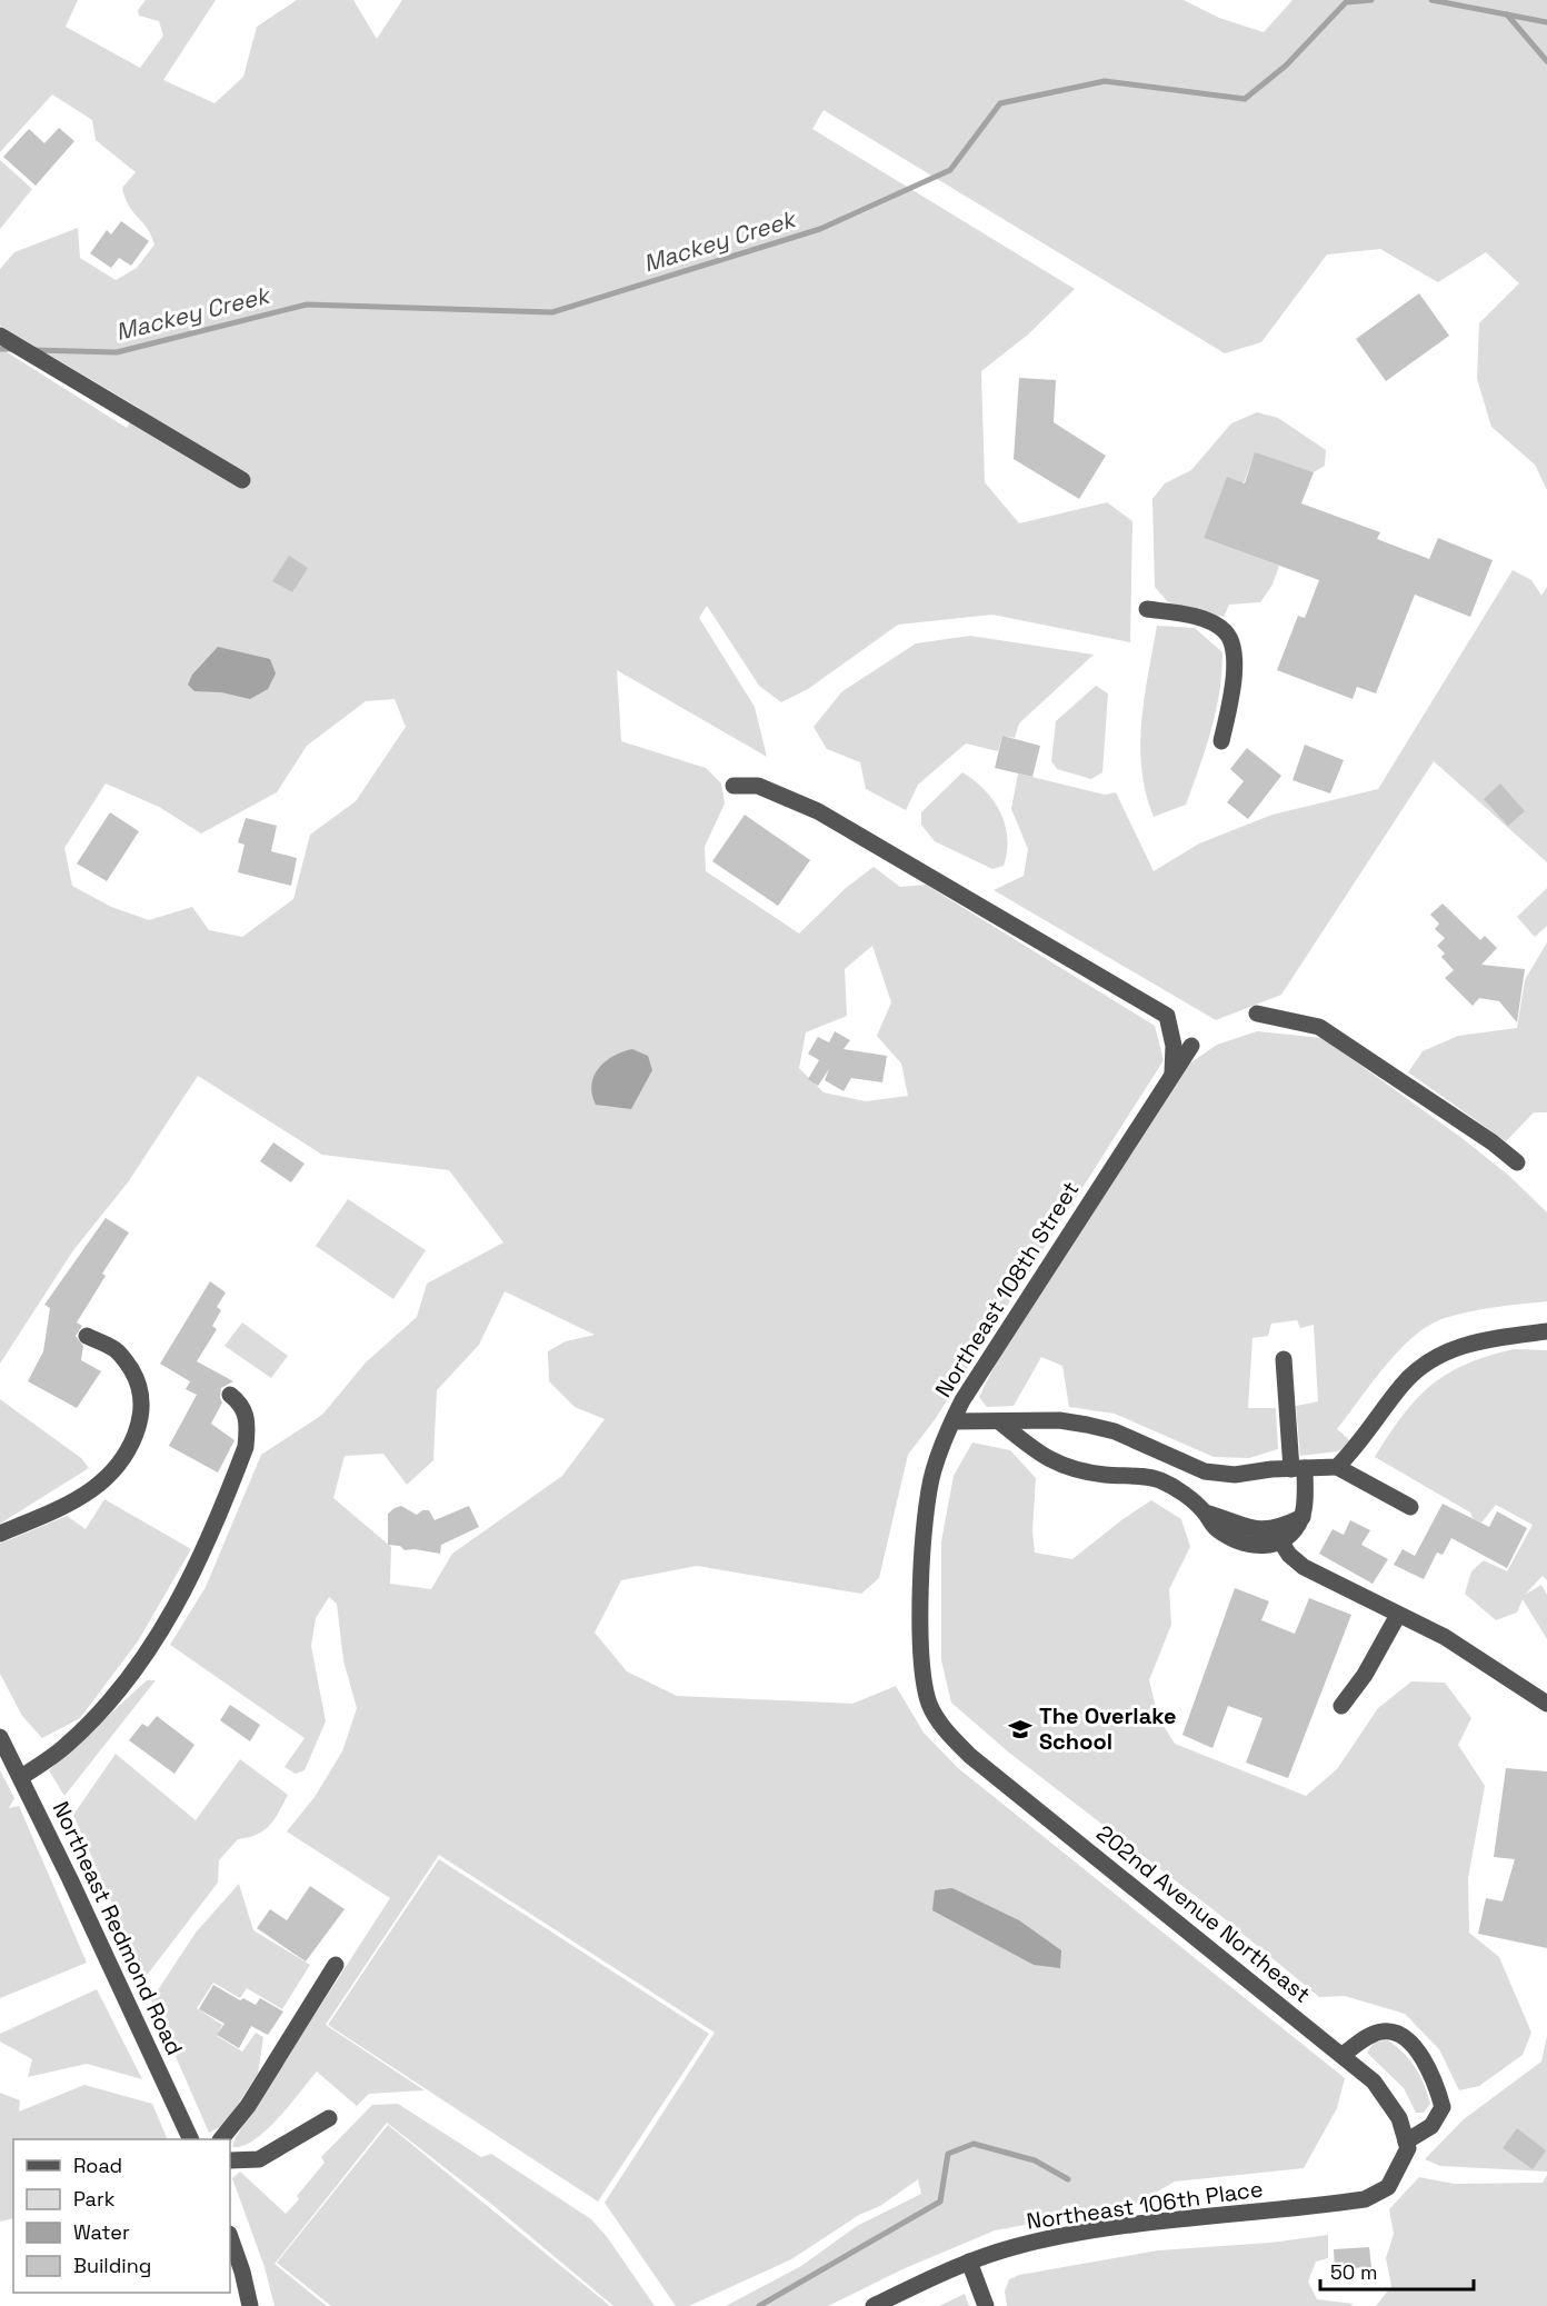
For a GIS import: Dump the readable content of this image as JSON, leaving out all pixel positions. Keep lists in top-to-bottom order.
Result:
{
  "streets": {
    "street": [
      "Northeast 108th Street",
      "202nd Avenue Northeast",
      "Northeast Redmond Road",
      "Northeast 106th Place"
    ]
  },
  "crossings": [
    ["Northeast 108th Street", "202nd Avenue Northeast"],
    ["202nd Avenue Northeast", "Northeast 106th Place"]
  ],
  "water": ["Mackey Creek"],
  "places": {
    "school or university": ["The Overlake School"]
  },
  "legend": [
    "Road",
    "Park",
    "Water",
    "Building"
  ],
  "scale_bar": "50 m"
}
